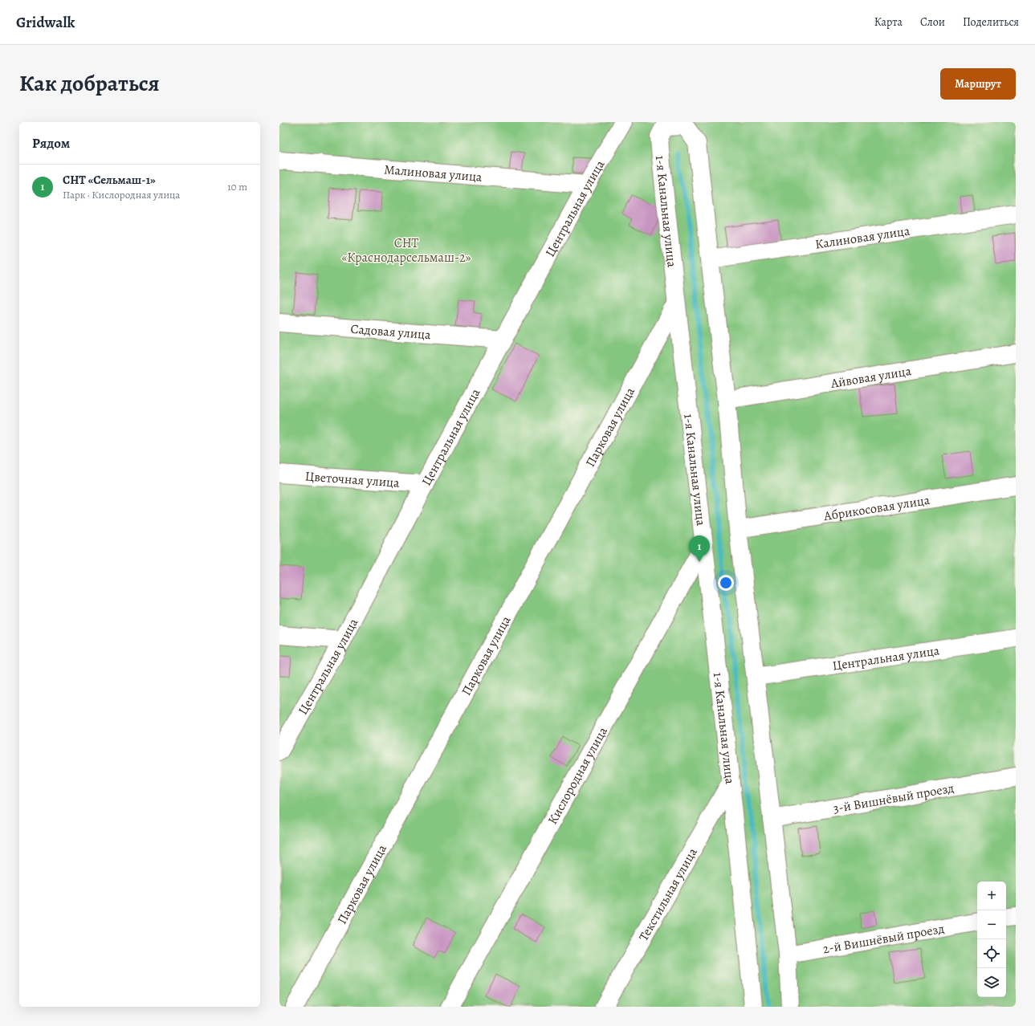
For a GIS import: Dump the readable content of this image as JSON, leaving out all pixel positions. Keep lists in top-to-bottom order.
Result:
{
  "streets": {
    "street": [
      "Малиновая улица",
      "Центральная улица",
      "1-я Канальная улица",
      "Калиновая улица",
      "Садовая улица",
      "Айвовая улица",
      "Парковая улица",
      "Цветочная улица",
      "Абрикосовая улица",
      "Кислородная улица",
      "3-й Вишнёвый проезд",
      "Текстильная улица",
      "2-й Вишнёвый проезд"
    ]
  },
  "crossings": [
    ["Малиновая улица", "Центральная улица"],
    ["Центральная улица", "Садовая улица"],
    ["Центральная улица", "Цветочная улица"],
    ["1-я Канальная улица", "Парковая улица"],
    ["1-я Канальная улица", "Кислородная улица"],
    ["1-я Канальная улица", "Текстильная улица"]
  ],
  "parks": ["СНТ «Краснодарсельмаш-2»"],
  "page": {
    "header": "Gridwalk",
    "nav": ["Карта", "Слои", "Поделиться"],
    "title": "Как добраться",
    "buttons": "Маршрут",
    "heading": "Рядом",
    "list": [
      {
        "mark": "1",
        "name": "СНТ «Сельмаш-1»",
        "note": "Парк · Кислородная улица",
        "value": "10 m"
      }
    ],
    "pins": "1",
    "map_buttons": ["+", "−"]
  }
}
